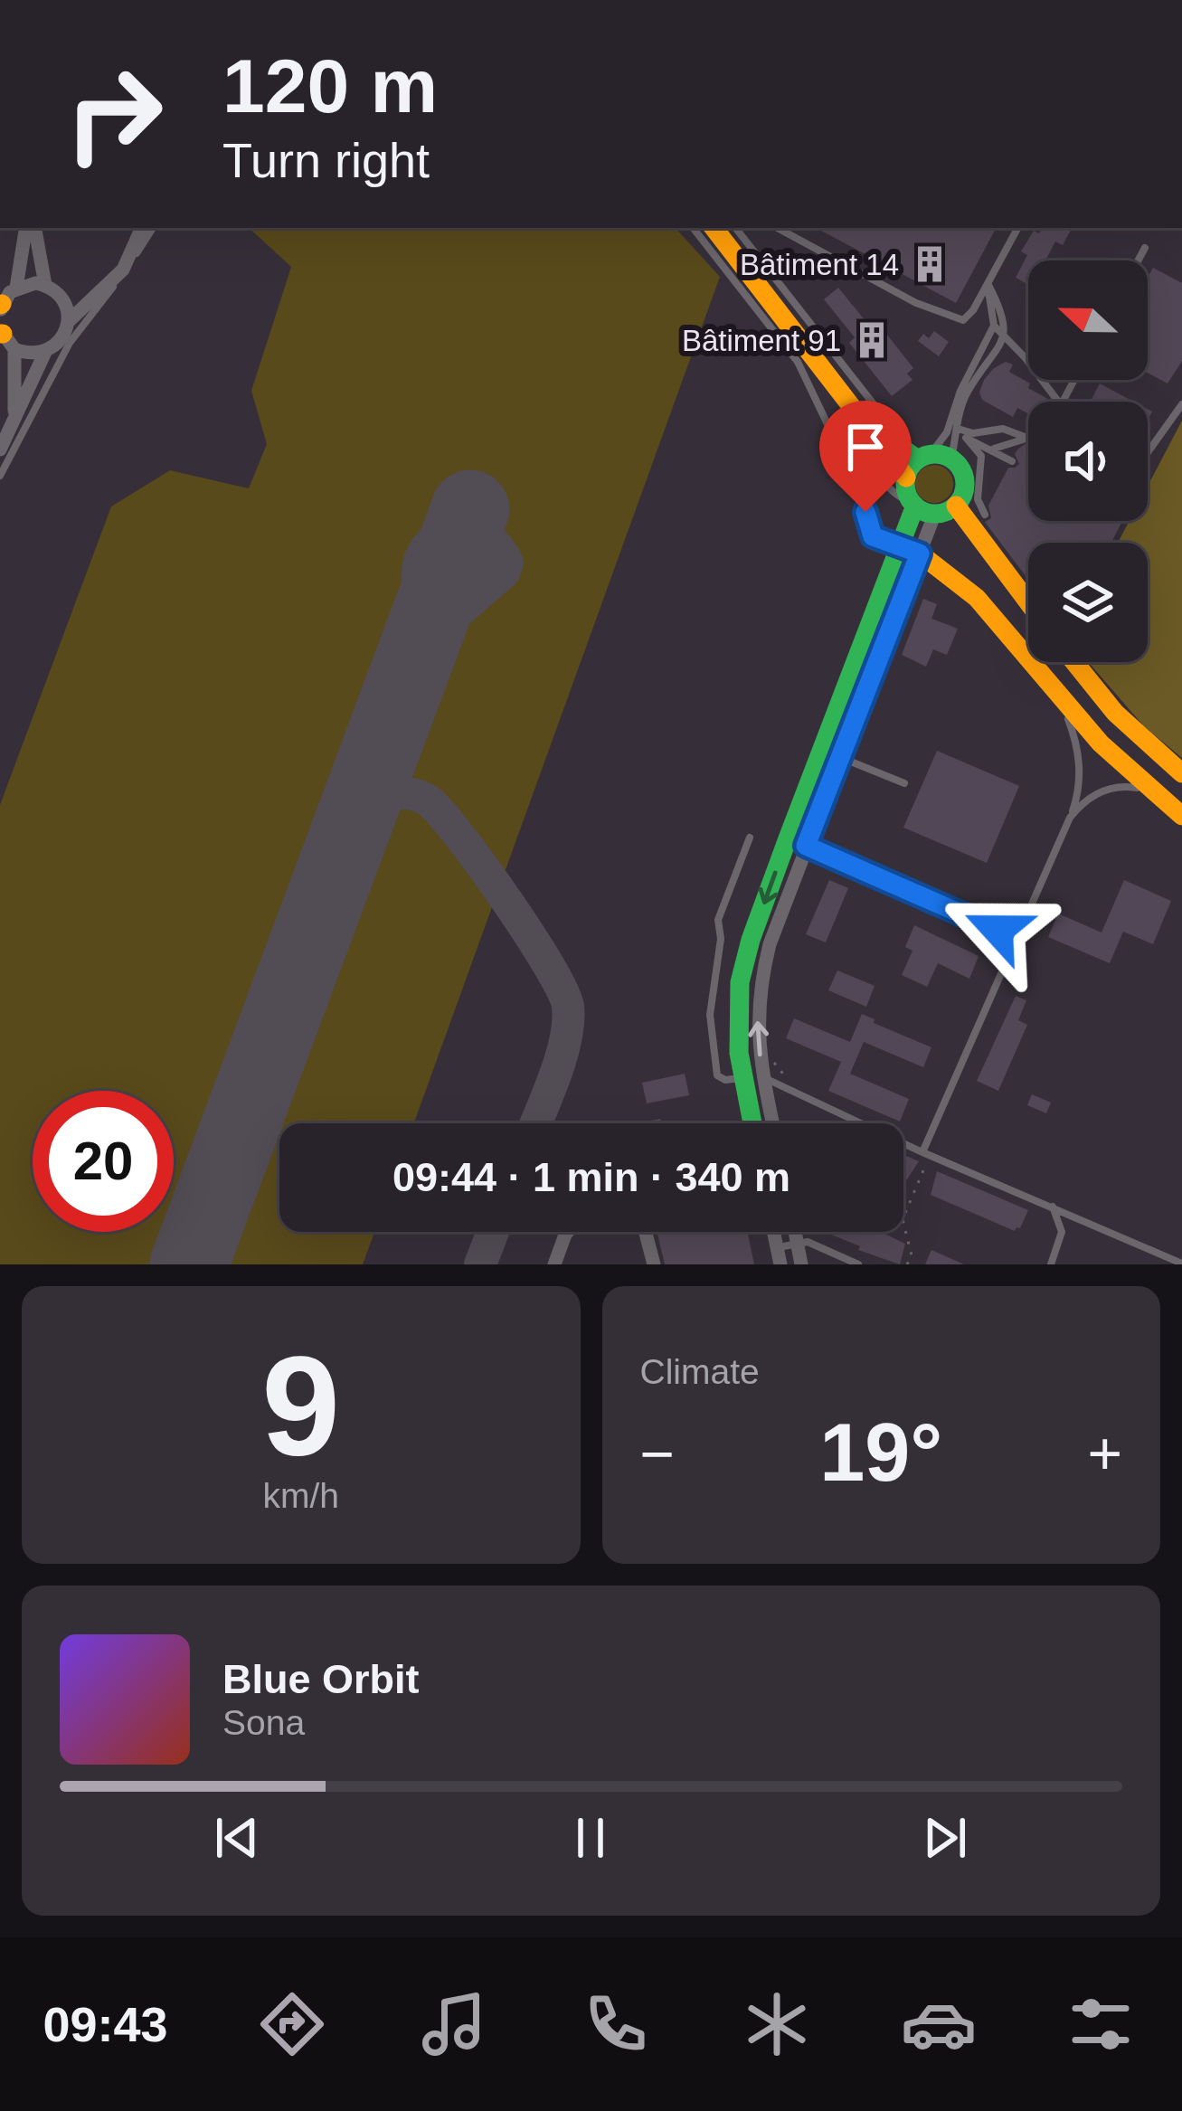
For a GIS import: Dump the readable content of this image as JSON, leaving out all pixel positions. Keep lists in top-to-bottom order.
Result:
{
  "places": {
    "building": ["Bâtiment 14", "Bâtiment 91"]
  },
  "north": "left",
  "page": {
    "turn": ["120 m", "Turn right"],
    "limit": "20",
    "trip": "09:44 · 1 min · 340 m",
    "tile": [
      ["9", "km/h"],
      "Climate"
    ],
    "heat": ["−", "19°", "+"],
    "song": ["Blue Orbit", "Sona"],
    "tabs": "09:43"
  }
}
